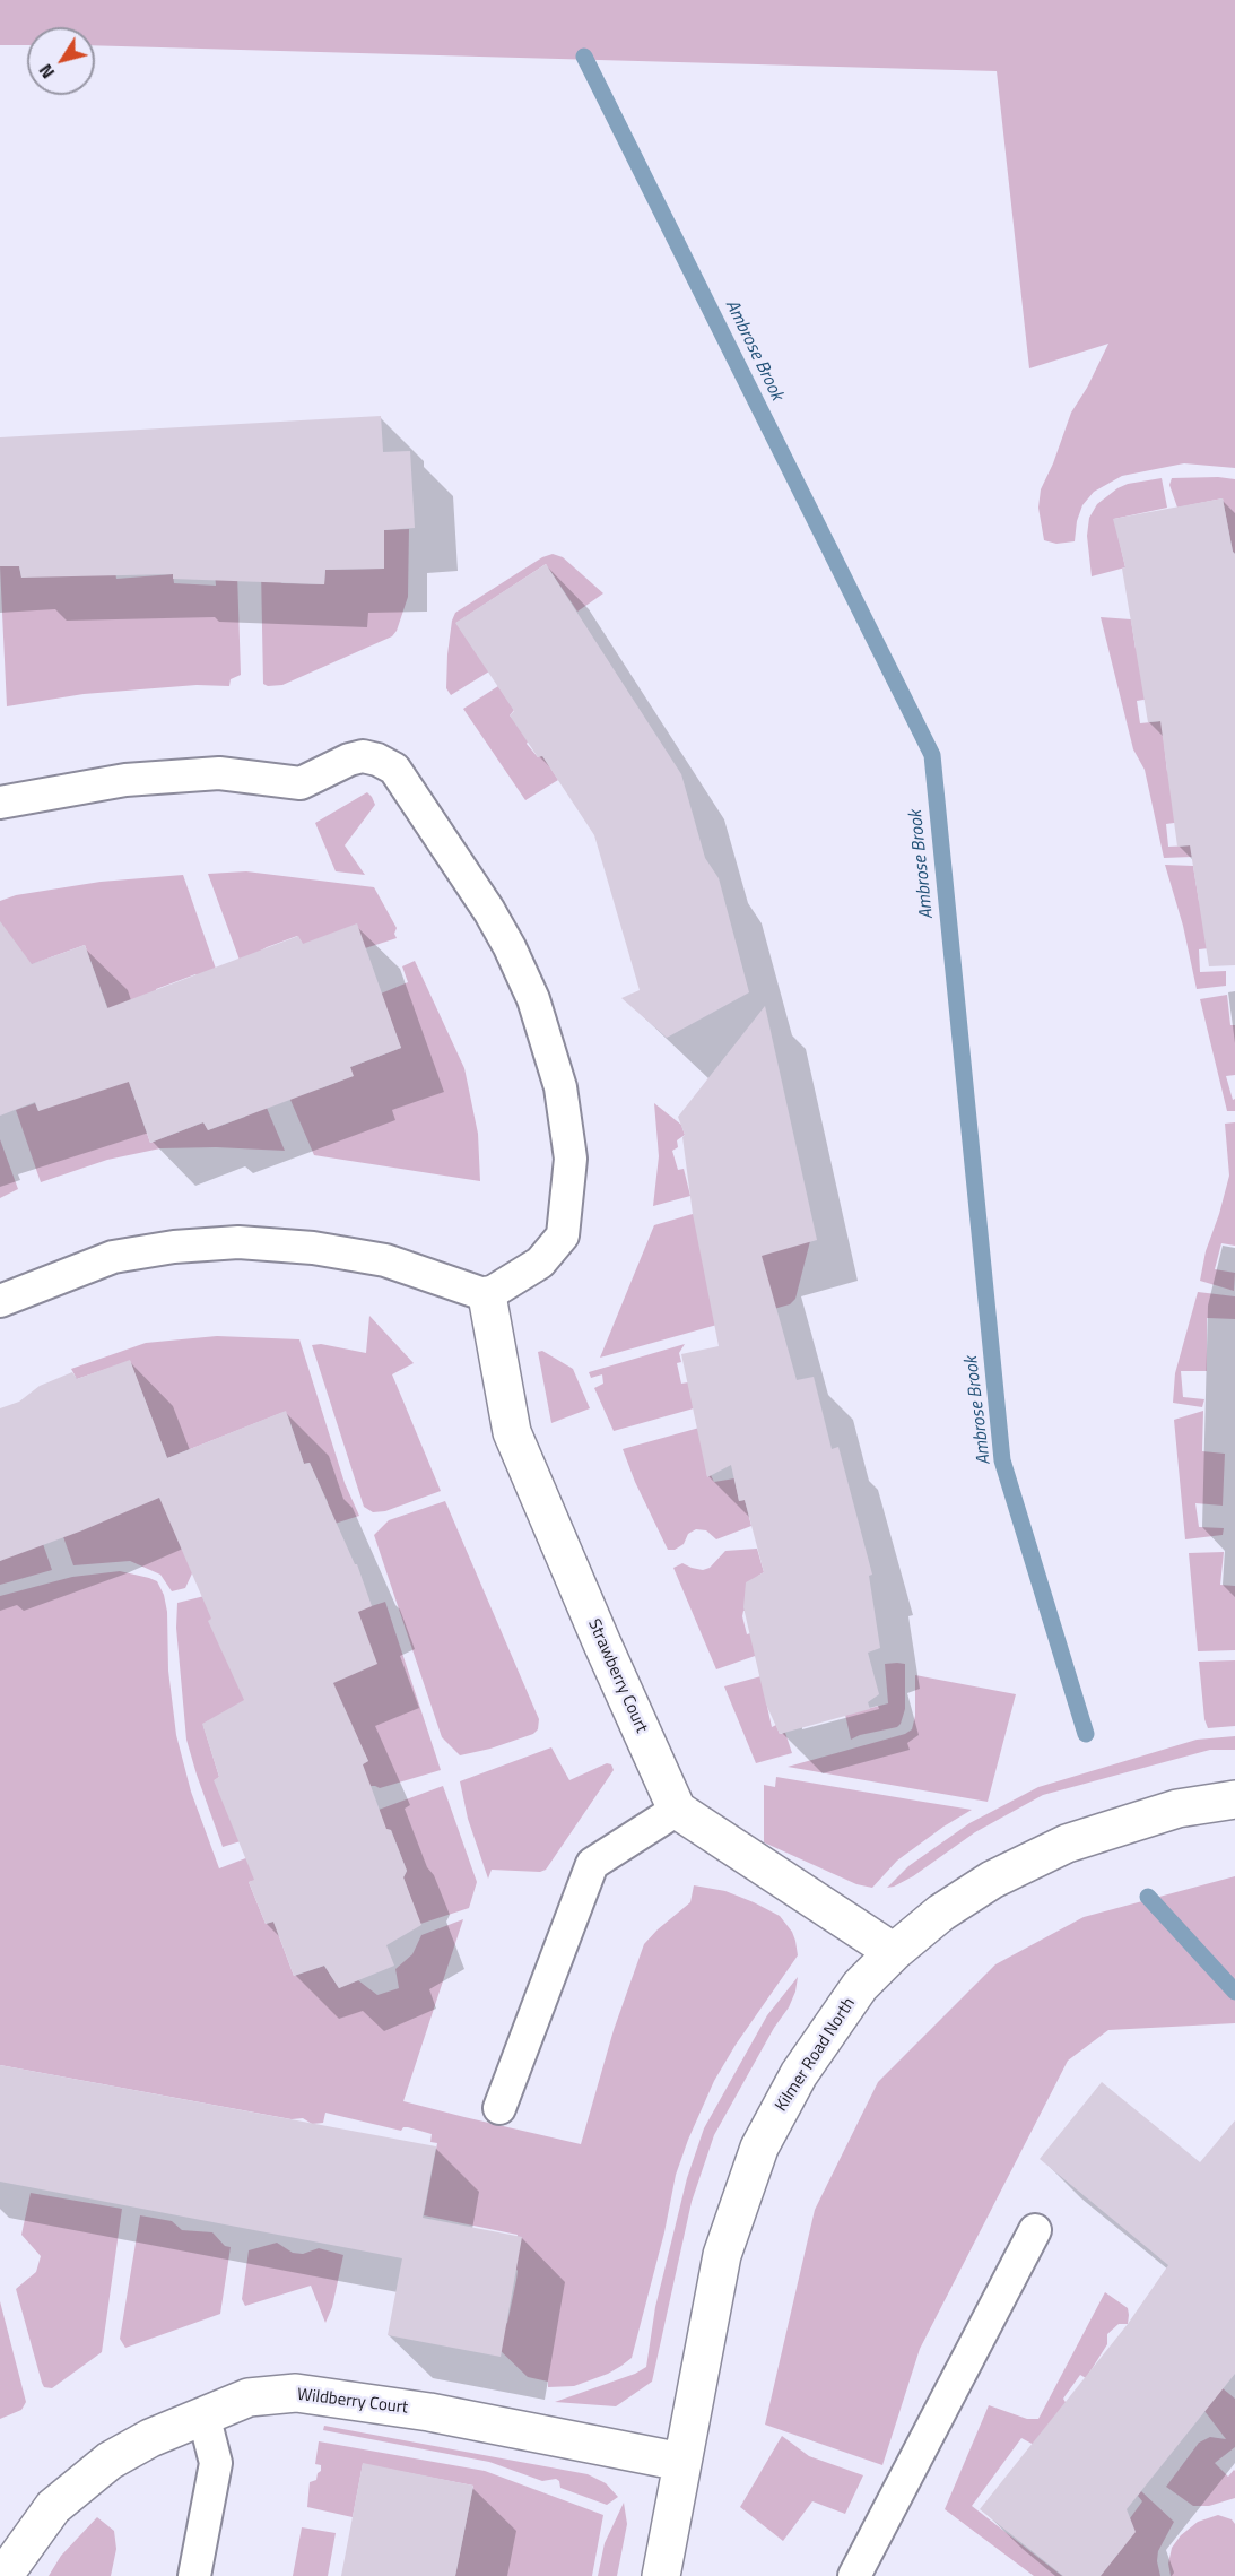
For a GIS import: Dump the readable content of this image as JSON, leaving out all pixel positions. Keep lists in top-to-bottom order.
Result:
{
  "streets": {
    "street": ["Strawberry Court", "Kilmer Road North", "Wildberry Court"]
  },
  "crossings": [
    ["Kilmer Road North", "Wildberry Court"]
  ],
  "water": ["Ambrose Brook"],
  "north": "bottom left"
}
